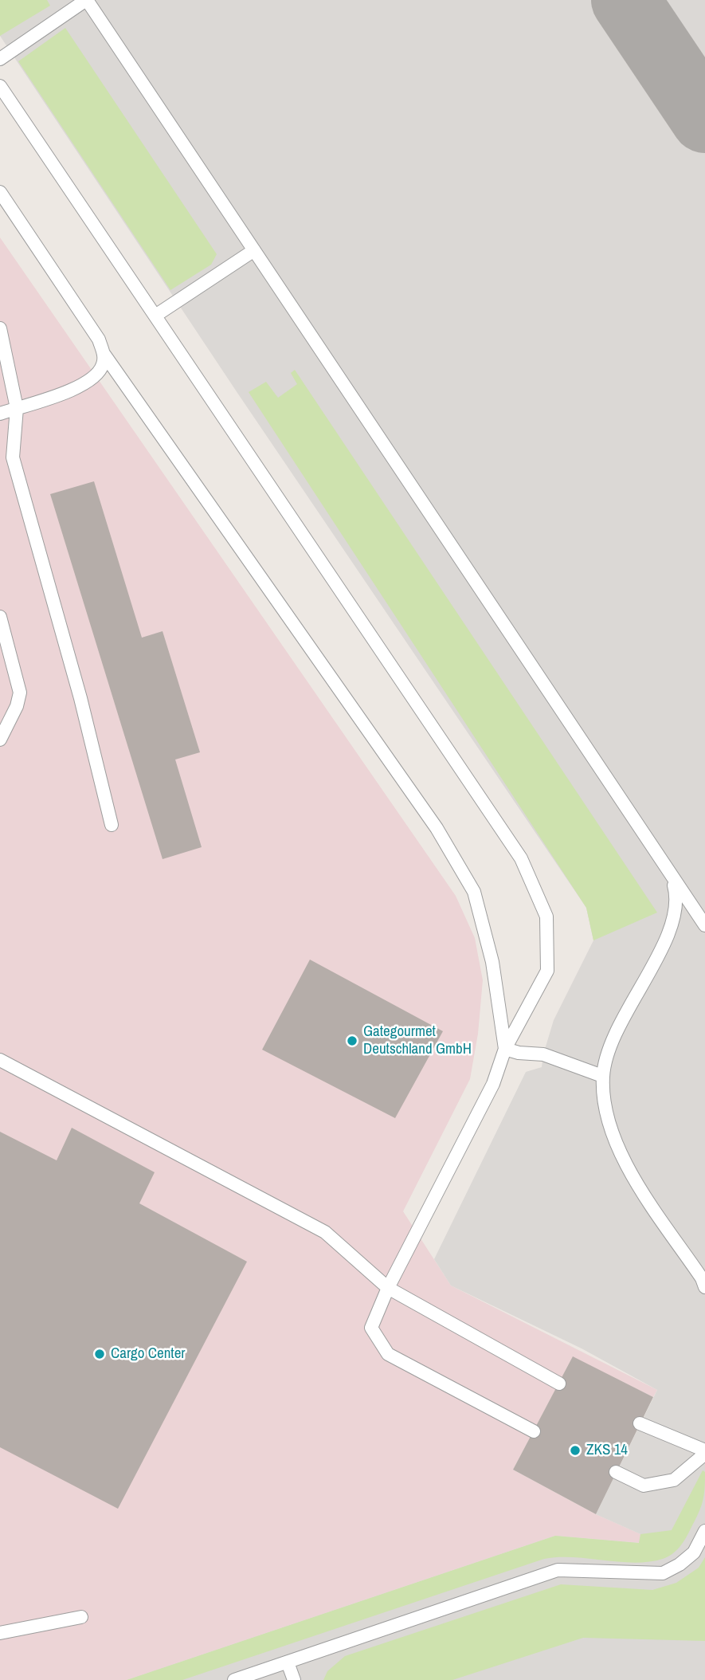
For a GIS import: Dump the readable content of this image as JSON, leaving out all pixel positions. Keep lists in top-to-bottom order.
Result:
{
  "places": ["Gategourmet Deutschland GmbH", "Cargo Center", "ZKS 14"]
}
